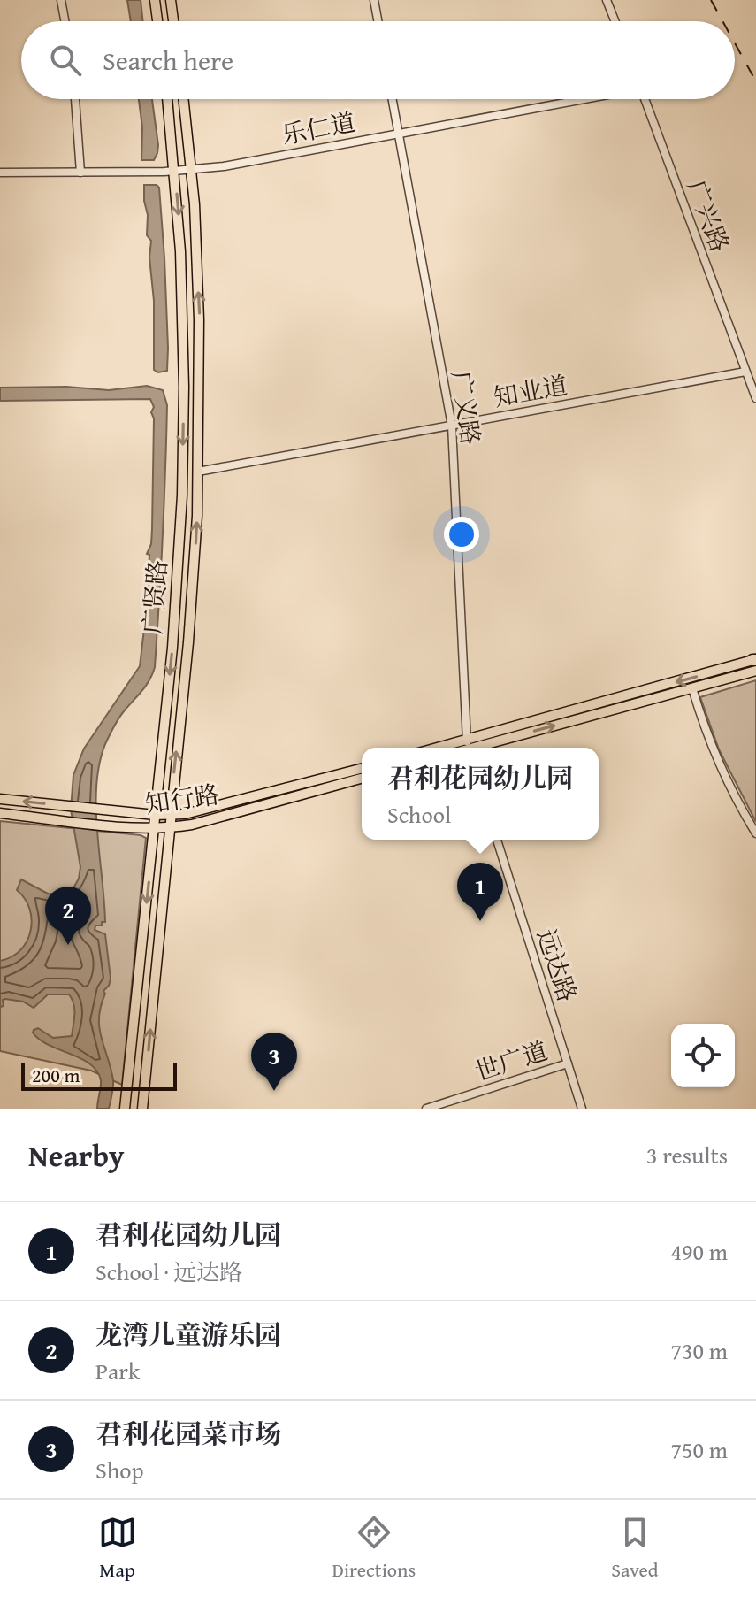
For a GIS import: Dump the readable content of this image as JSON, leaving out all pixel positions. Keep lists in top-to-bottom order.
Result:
{
  "streets": {
    "main road": ["广贤路", "知行路"],
    "street": [
      "乐仁道",
      "广兴路",
      "知业道",
      "广义路",
      "远达路",
      "世广道"
    ]
  },
  "crossings": [
    ["乐仁道", "广义路"],
    ["乐仁道", "广贤路"],
    ["广兴路", "知业道"],
    ["知业道", "广义路"],
    ["知业道", "广贤路"],
    ["广贤路", "知行路"],
    ["远达路", "世广道"]
  ],
  "scale_bar": "200 m",
  "page": {
    "search": "Search here",
    "popup": ["君利花园幼儿园", "School"],
    "pins": ["1", "2", "3"],
    "scale": "200 m",
    "heading": ["Nearby", "3 results"],
    "list": [
      {
        "mark": "1",
        "name": "君利花园幼儿园",
        "note": "School · 远达路",
        "value": "490 m"
      },
      {
        "mark": "2",
        "name": "龙湾儿童游乐园",
        "note": "Park",
        "value": "730 m"
      },
      {
        "mark": "3",
        "name": "君利花园菜市场",
        "note": "Shop",
        "value": "750 m"
      }
    ],
    "nav": ["Map", "Directions", "Saved"]
  }
}
